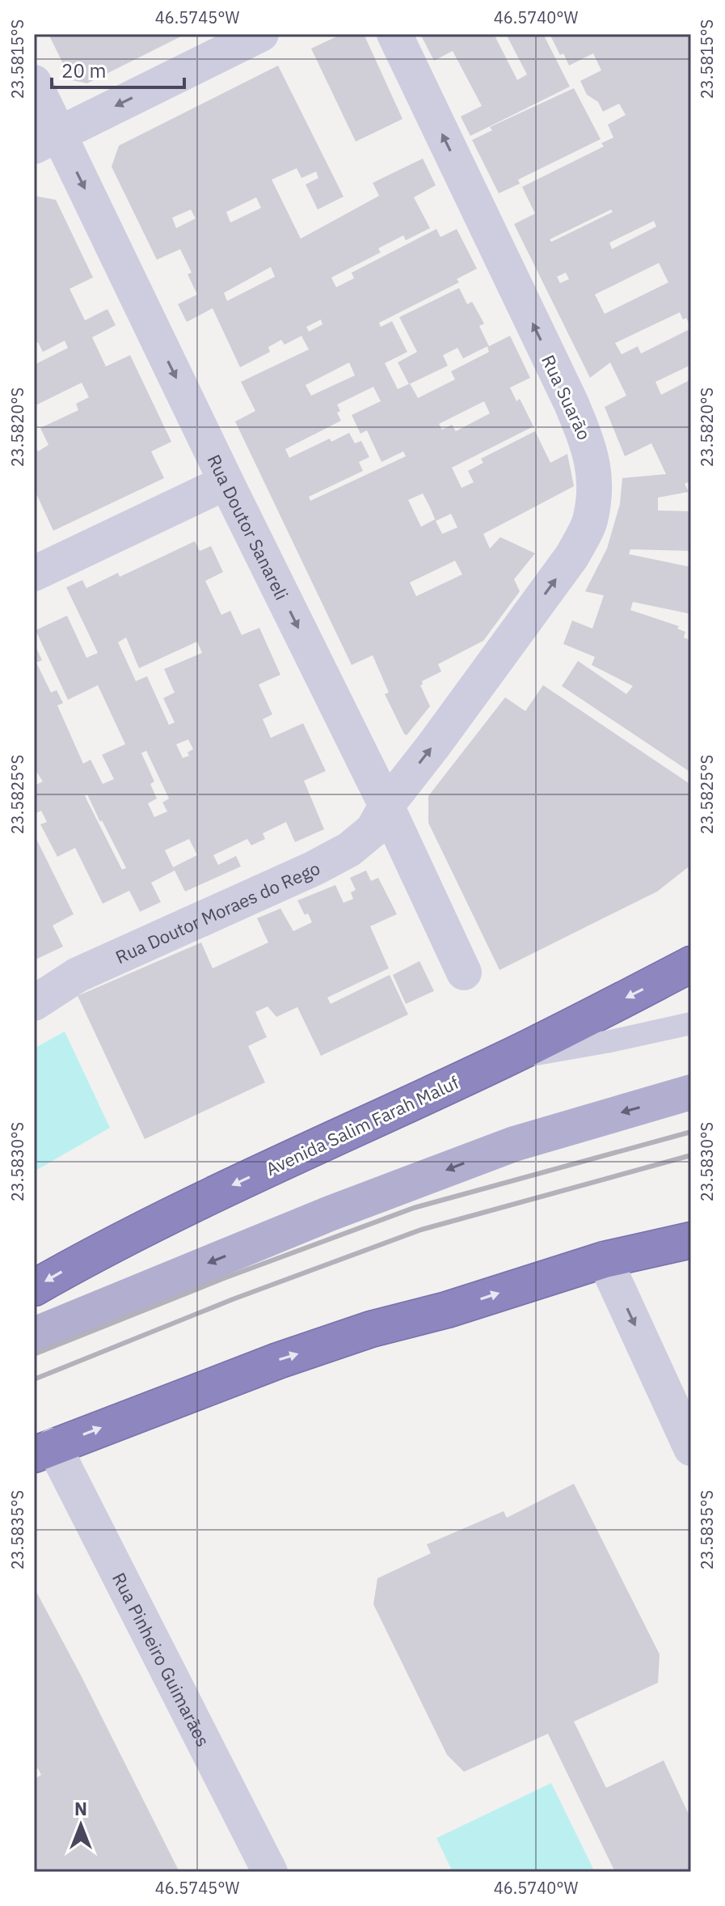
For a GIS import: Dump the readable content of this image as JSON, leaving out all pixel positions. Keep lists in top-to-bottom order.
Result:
{
  "streets": {
    "highway": ["Avenida Salim Farah Maluf"],
    "street": [
      "Rua Suarão",
      "Rua Doutor Sanareli",
      "Rua Doutor Moraes do Rego",
      "Rua Pinheiro Guimarães"
    ]
  },
  "crossings": [
    ["Rua Suarão", "Rua Doutor Sanareli"],
    ["Rua Suarão", "Rua Doutor Moraes do Rego"],
    ["Rua Doutor Sanareli", "Rua Doutor Moraes do Rego"]
  ],
  "one_way": ["Rua Suarão", "Rua Doutor Sanareli"],
  "scale_bar": "20 m",
  "north": "top",
  "coordinates": [
    "46.5745°W",
    "46.5740°W",
    "23.5815°S",
    "23.5820°S",
    "23.5825°S",
    "23.5830°S",
    "23.5835°S"
  ]
}
